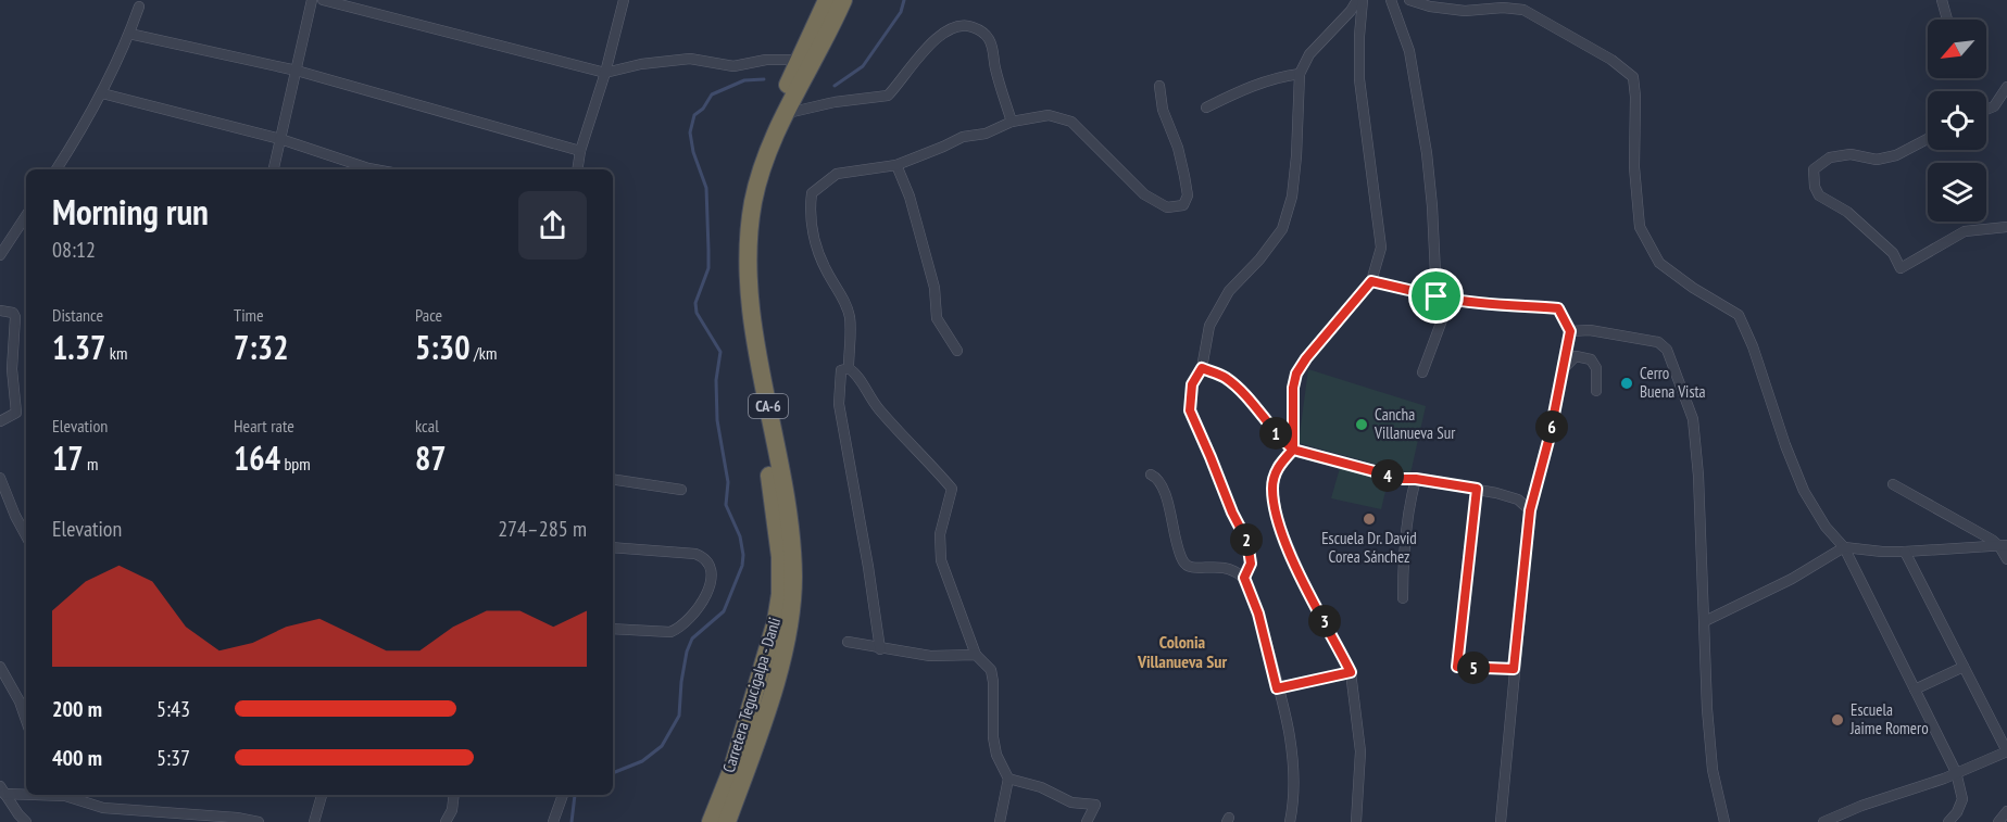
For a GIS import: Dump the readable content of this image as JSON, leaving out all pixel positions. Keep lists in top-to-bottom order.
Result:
{
  "streets": {
    "highway": ["CA-6", "Carretera Tegucigalpa - Danli"]
  },
  "districts": ["Colonia Villanueva Sur"],
  "places": [
    "Cerro Buena Vista",
    "Cancha Villanueva Sur",
    "Escuela Dr. David Corea Sánchez",
    "Escuela Jaime Romero"
  ],
  "north": "bottom left",
  "page": {
    "heading": ["Morning run", "08:12"],
    "stats": [
      ["Distance", "1.37 km"],
      ["Time", "7:32"],
      ["Pace", "5:30 /km"],
      ["Elevation", "17 m"],
      ["Heart rate", "164 bpm"],
      ["kcal", "87"]
    ],
    "pins": [
      "6",
      "1",
      "4",
      "2",
      "3",
      "5"
    ],
    "chart": ["Elevation", "274–285 m"],
    "list": [
      {
        "name": "200 m",
        "note": "5:43"
      },
      {
        "name": "400 m",
        "note": "5:37"
      }
    ]
  }
}
